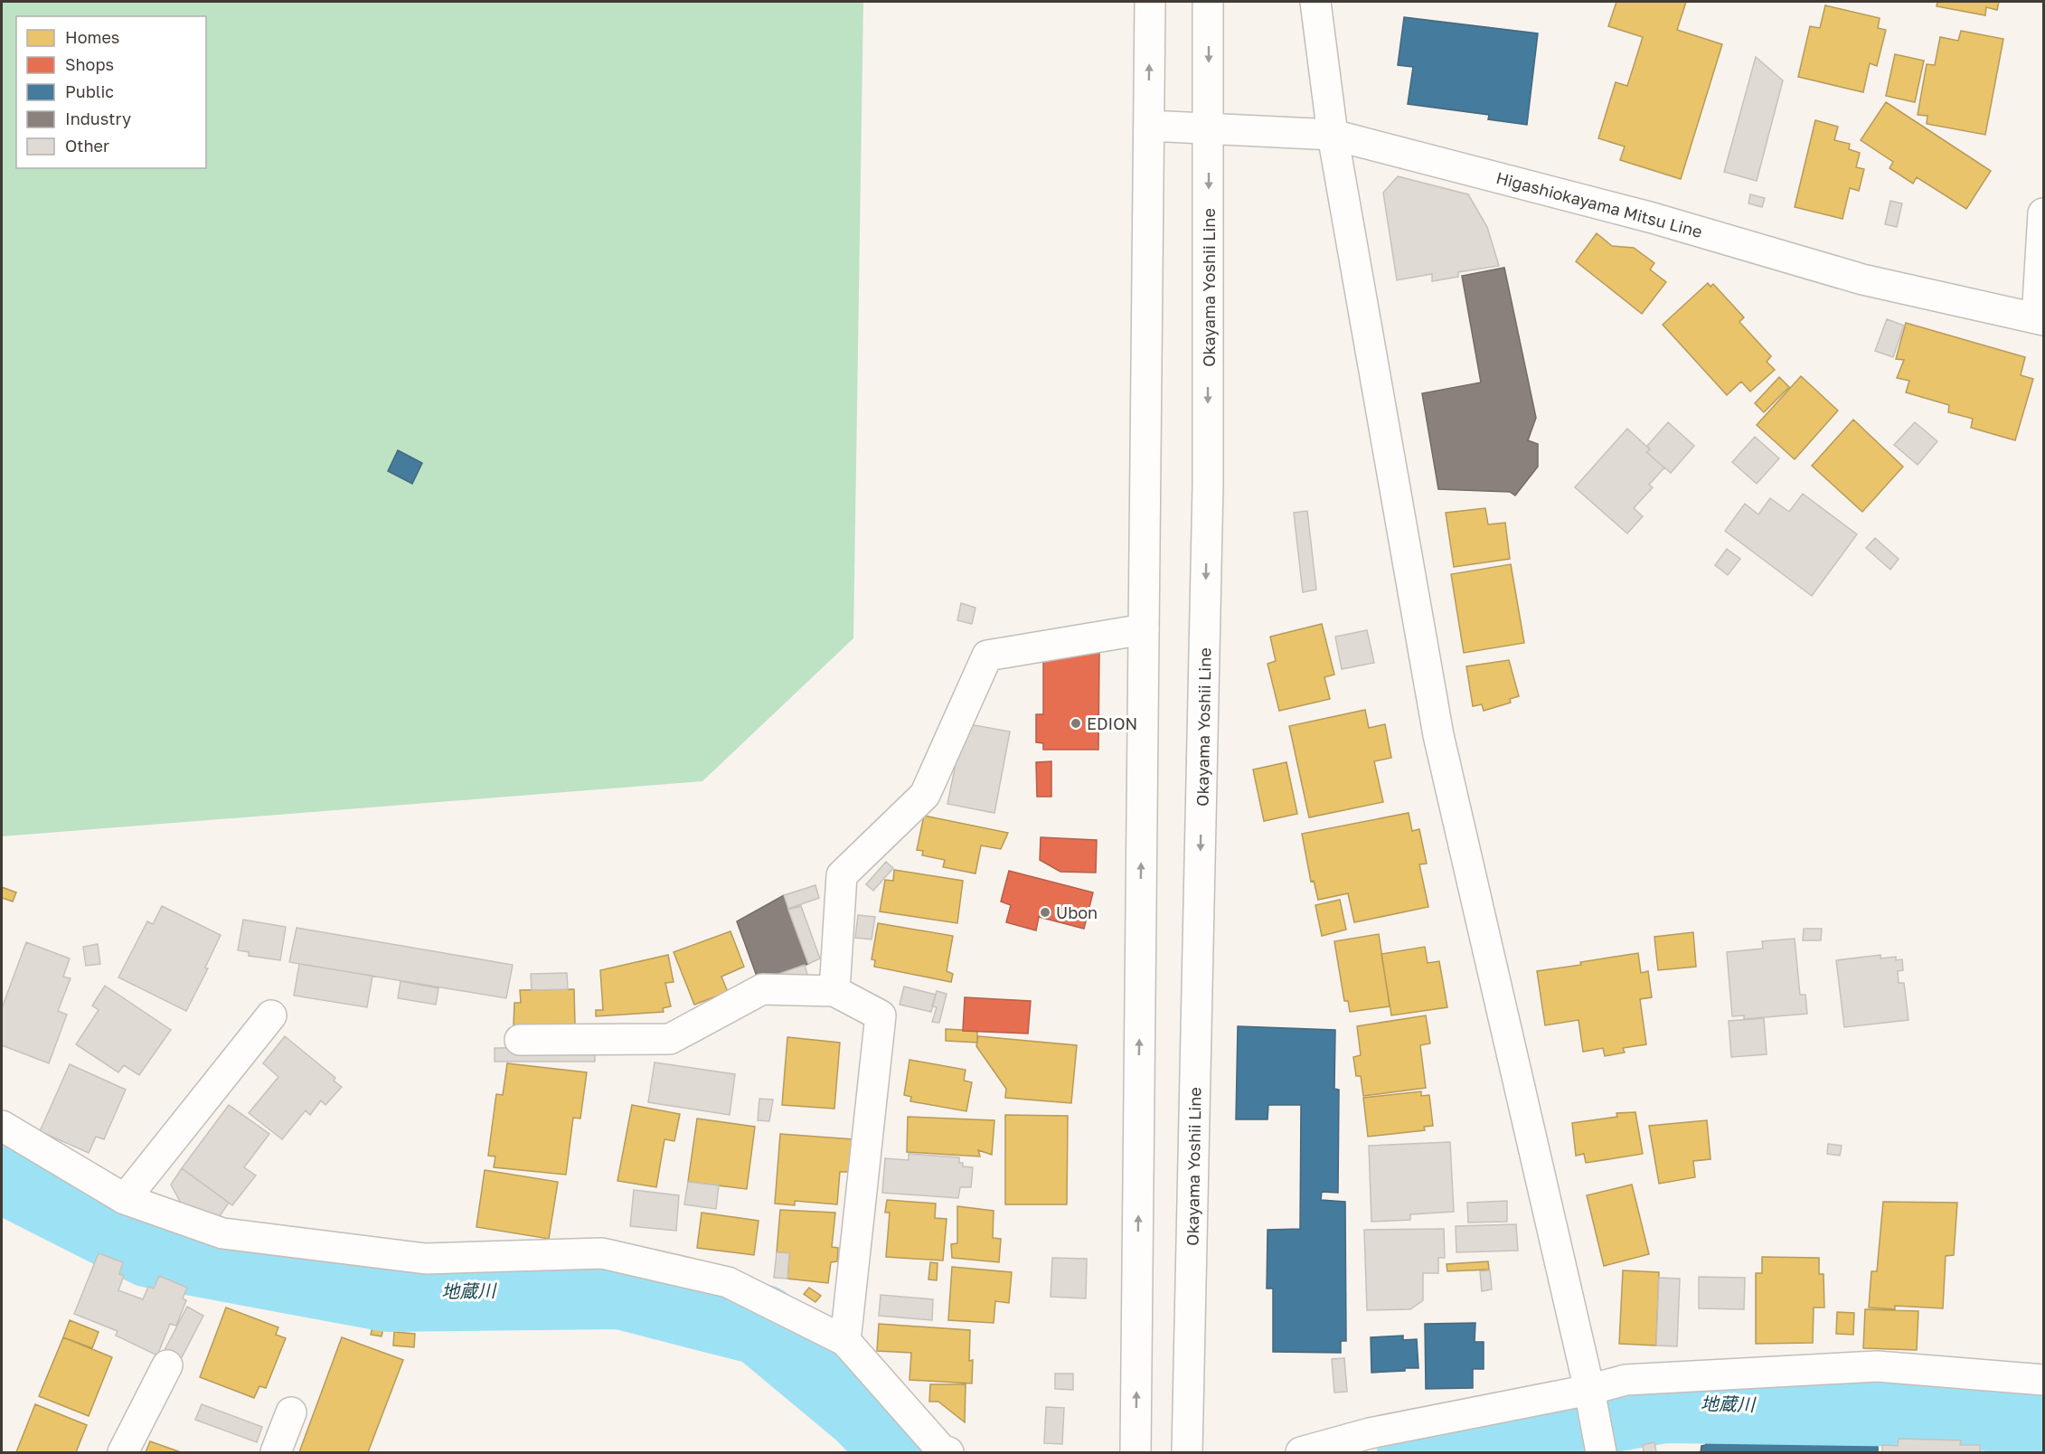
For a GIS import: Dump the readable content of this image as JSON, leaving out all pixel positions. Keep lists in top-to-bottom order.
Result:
{
  "streets": {
    "street": ["Higashiokayama Mitsu Line", "Okayama Yoshii Line"]
  },
  "crossings": [
    ["Higashiokayama Mitsu Line", "Okayama Yoshii Line"]
  ],
  "water": ["地蔵川"],
  "places": ["EDION", "Ubon"],
  "legend": [
    "Homes",
    "Shops",
    "Public",
    "Industry",
    "Other"
  ]
}
